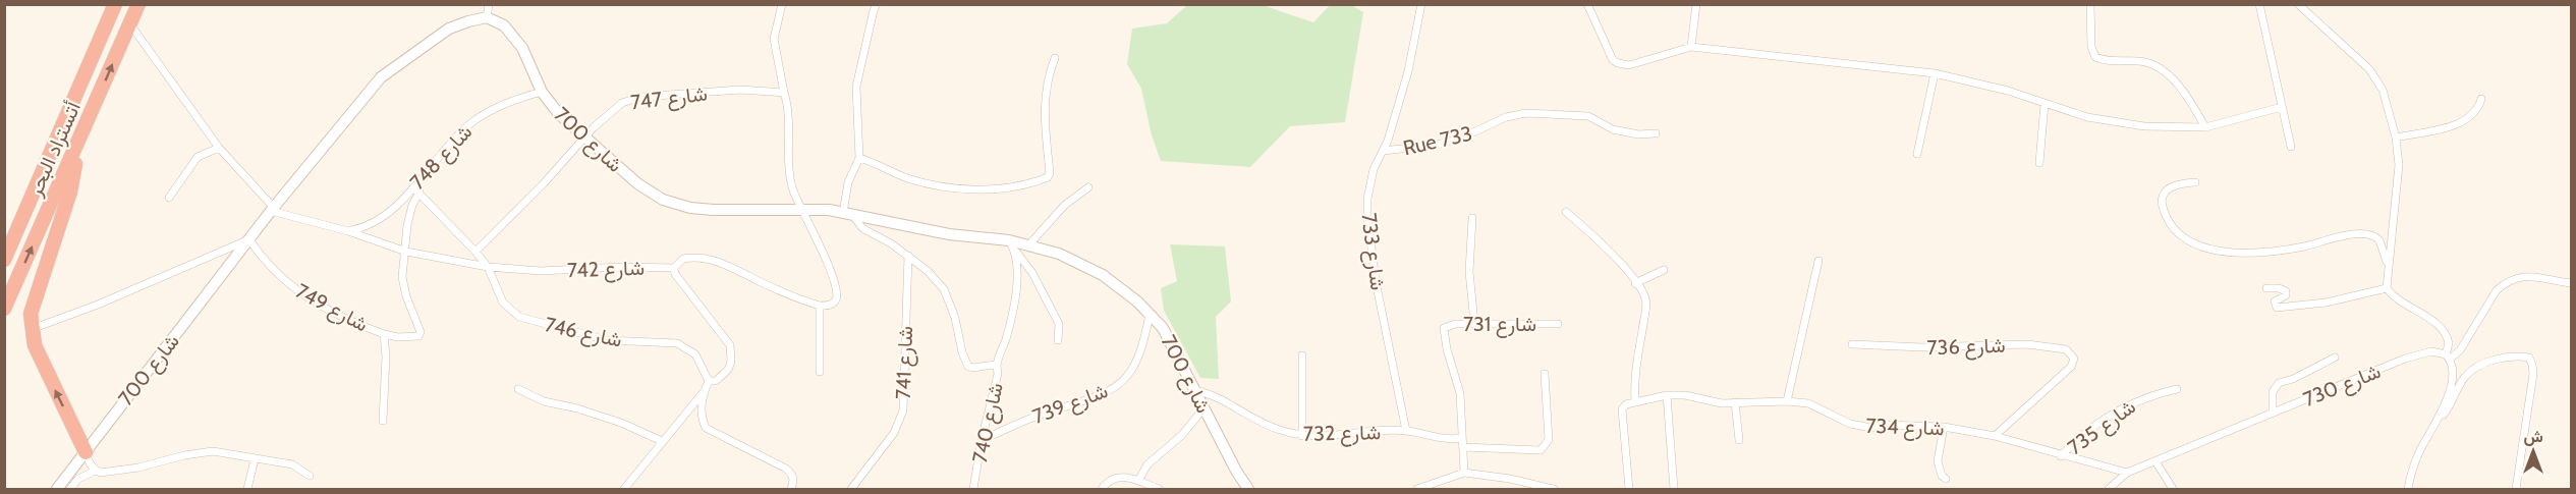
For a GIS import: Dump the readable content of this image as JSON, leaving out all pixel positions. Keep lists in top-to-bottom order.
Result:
{
  "streets": {
    "highway": ["أتستراد البحر"],
    "main road": ["شارع 700"],
    "street": [
      "شارع 747",
      "Rue 733",
      "شارع 748",
      "شارع 733",
      "شارع 742",
      "شارع 749",
      "شارع 731",
      "شارع 746",
      "شارع 736",
      "شارع 741",
      "شارع 730",
      "شارع 739",
      "شارع 740",
      "شارع 734",
      "شارع 735",
      "شارع 732"
    ]
  },
  "crossings": [
    ["شارع 747", "شارع 700"],
    ["شارع 747", "شارع 746"],
    ["شارع 700", "شارع 748"],
    ["شارع 700", "شارع 742"],
    ["شارع 700", "شارع 749"],
    ["شارع 700", "شارع 739"],
    ["شارع 700", "شارع 740"],
    ["شارع 700", "شارع 732"],
    ["Rue 733", "شارع 733"],
    ["شارع 748", "شارع 742"],
    ["شارع 733", "شارع 732"],
    ["شارع 742", "شارع 746"],
    ["شارع 731", "شارع 732"],
    ["شارع 736", "شارع 734"],
    ["شارع 741", "شارع 740"],
    ["شارع 730", "شارع 734"],
    ["شارع 739", "شارع 740"],
    ["شارع 734", "شارع 735"]
  ],
  "north": "top"
}
